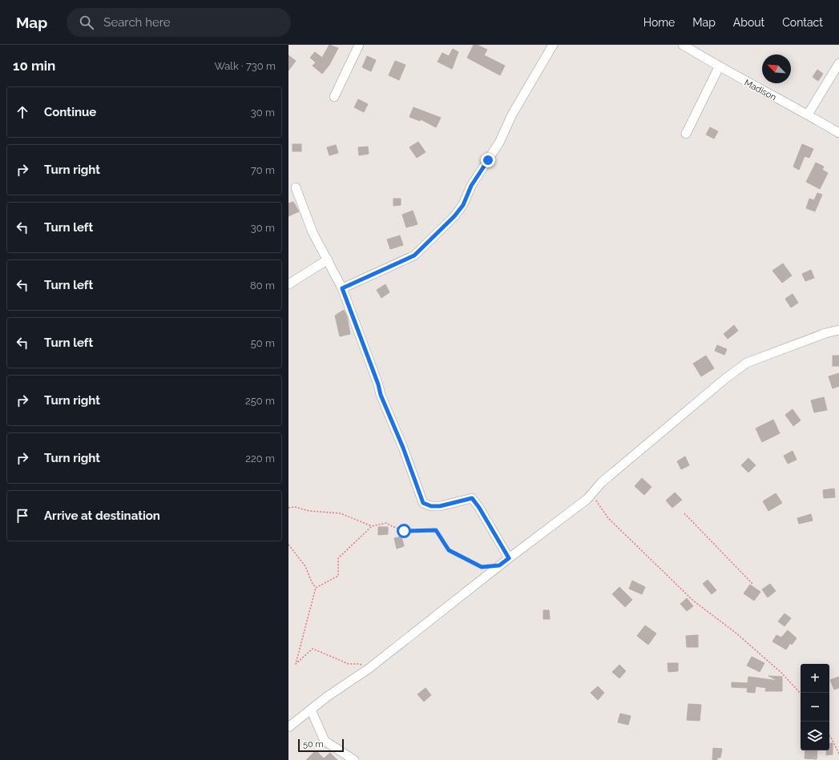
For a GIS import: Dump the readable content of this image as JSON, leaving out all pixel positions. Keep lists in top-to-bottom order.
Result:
{
  "streets": {
    "street": ["Madison"]
  },
  "scale_bar": "50 m",
  "north": "top left",
  "page": {
    "header": "Map",
    "search": "Search here",
    "nav": [
      "Home",
      "Map",
      "About",
      "Contact"
    ],
    "heading": ["10 min", "Walk · 730 m"],
    "list": [
      ["Continue", "30 m"],
      ["Turn right", "70 m"],
      ["Turn left", "30 m"],
      ["Turn left", "80 m"],
      ["Turn left", "50 m"],
      ["Turn right", "250 m"],
      ["Turn right", "220 m"],
      "Arrive at destination"
    ],
    "map_buttons": ["+", "−"],
    "scale": "50 m"
  }
}
